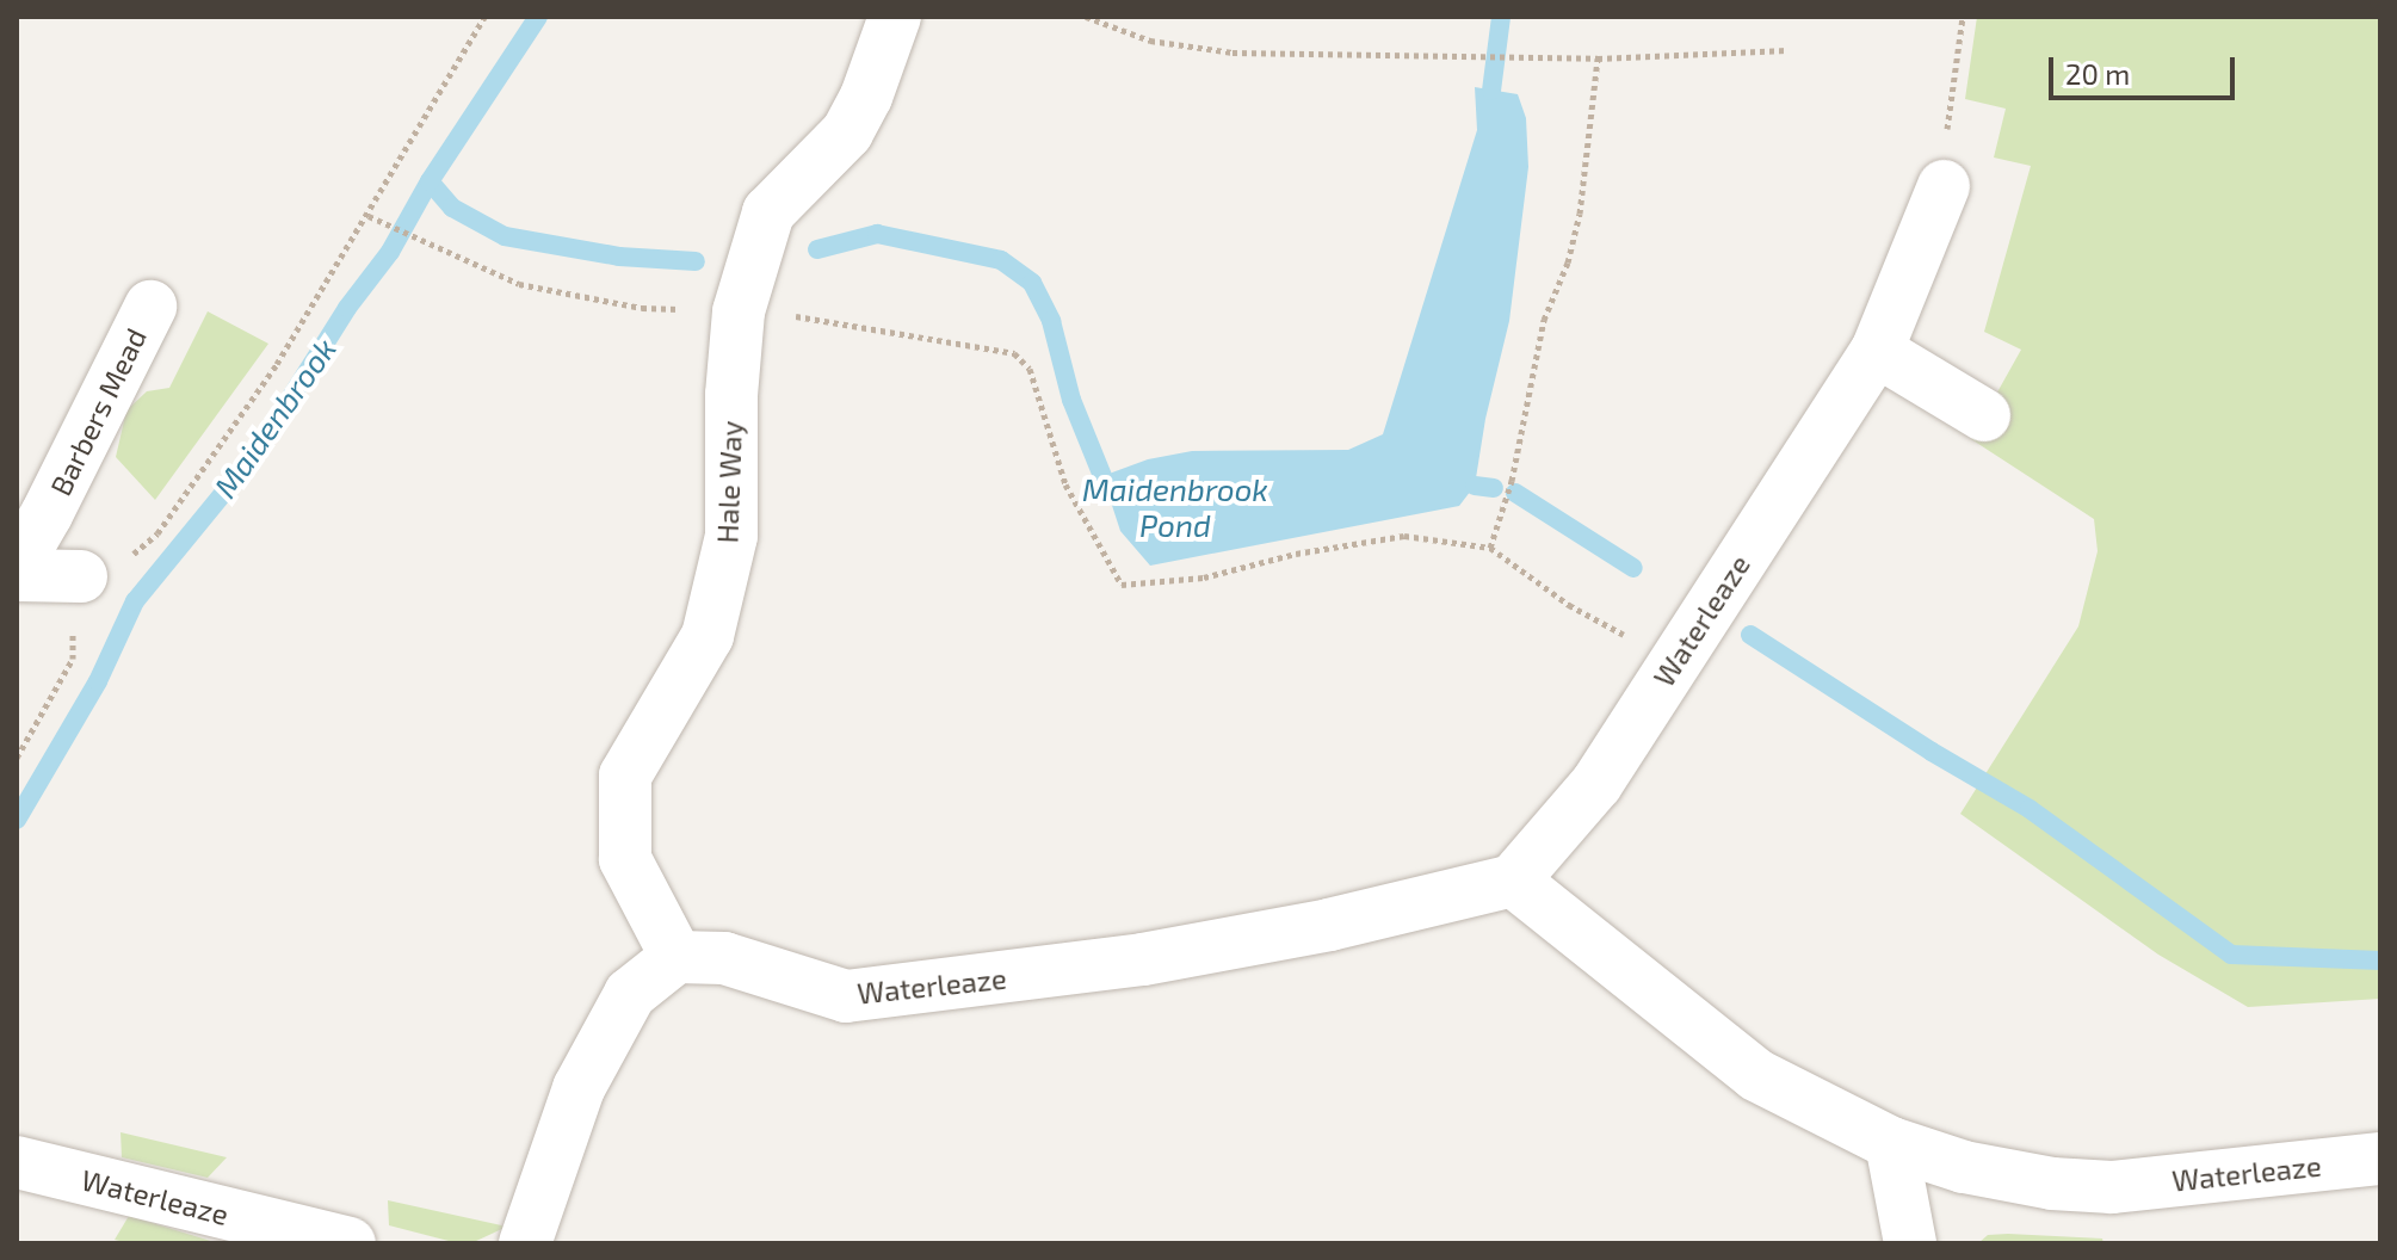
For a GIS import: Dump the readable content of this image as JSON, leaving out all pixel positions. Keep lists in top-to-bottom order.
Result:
{
  "streets": {
    "street": ["Barbers Mead", "Hale Way", "Waterleaze"]
  },
  "crossings": [
    ["Hale Way", "Waterleaze"]
  ],
  "water": ["Maidenbrook", "Maidenbrook Pond"],
  "scale_bar": "20 m"
}
